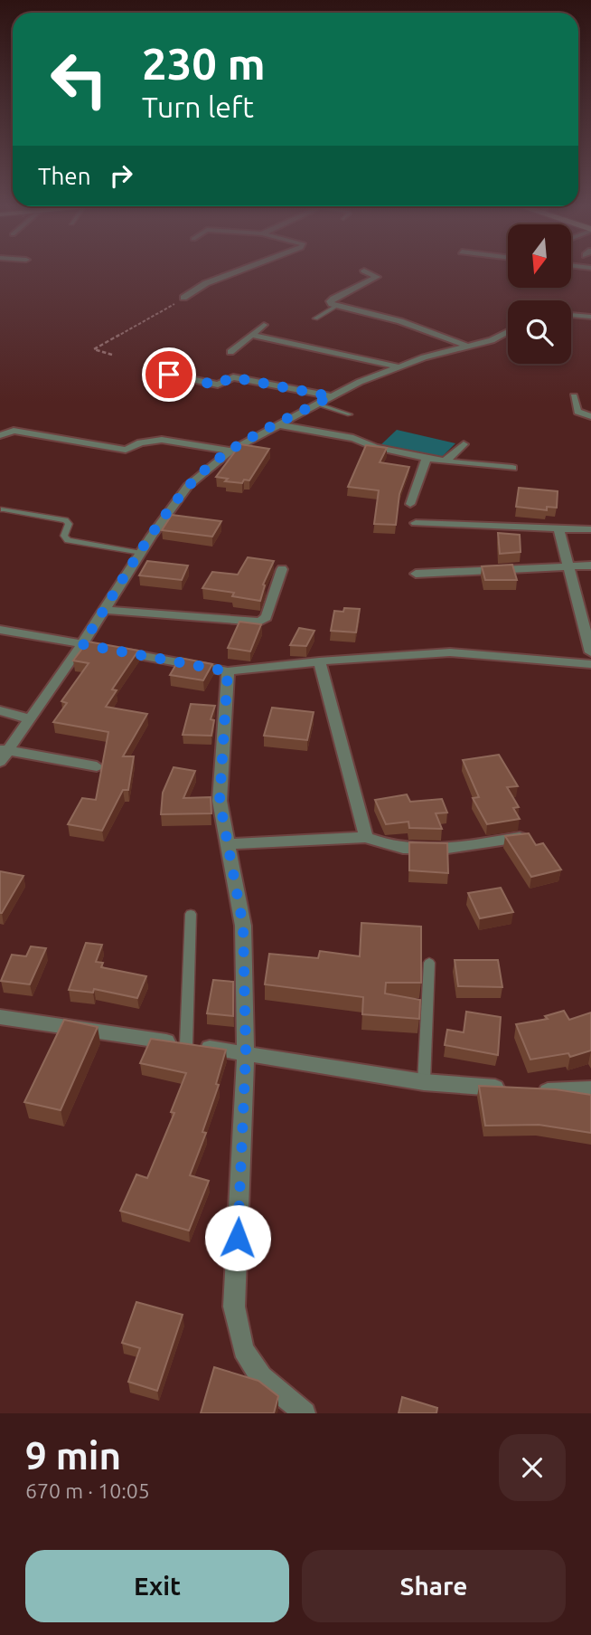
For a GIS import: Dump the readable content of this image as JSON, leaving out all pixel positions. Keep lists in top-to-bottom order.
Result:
{
  "north": "bottom",
  "page": {
    "turn": ["230 m", "Turn left"],
    "then": "Then",
    "heading": ["9 min", "670 m · 10:05"],
    "buttons": ["Exit", "Share"]
  }
}
